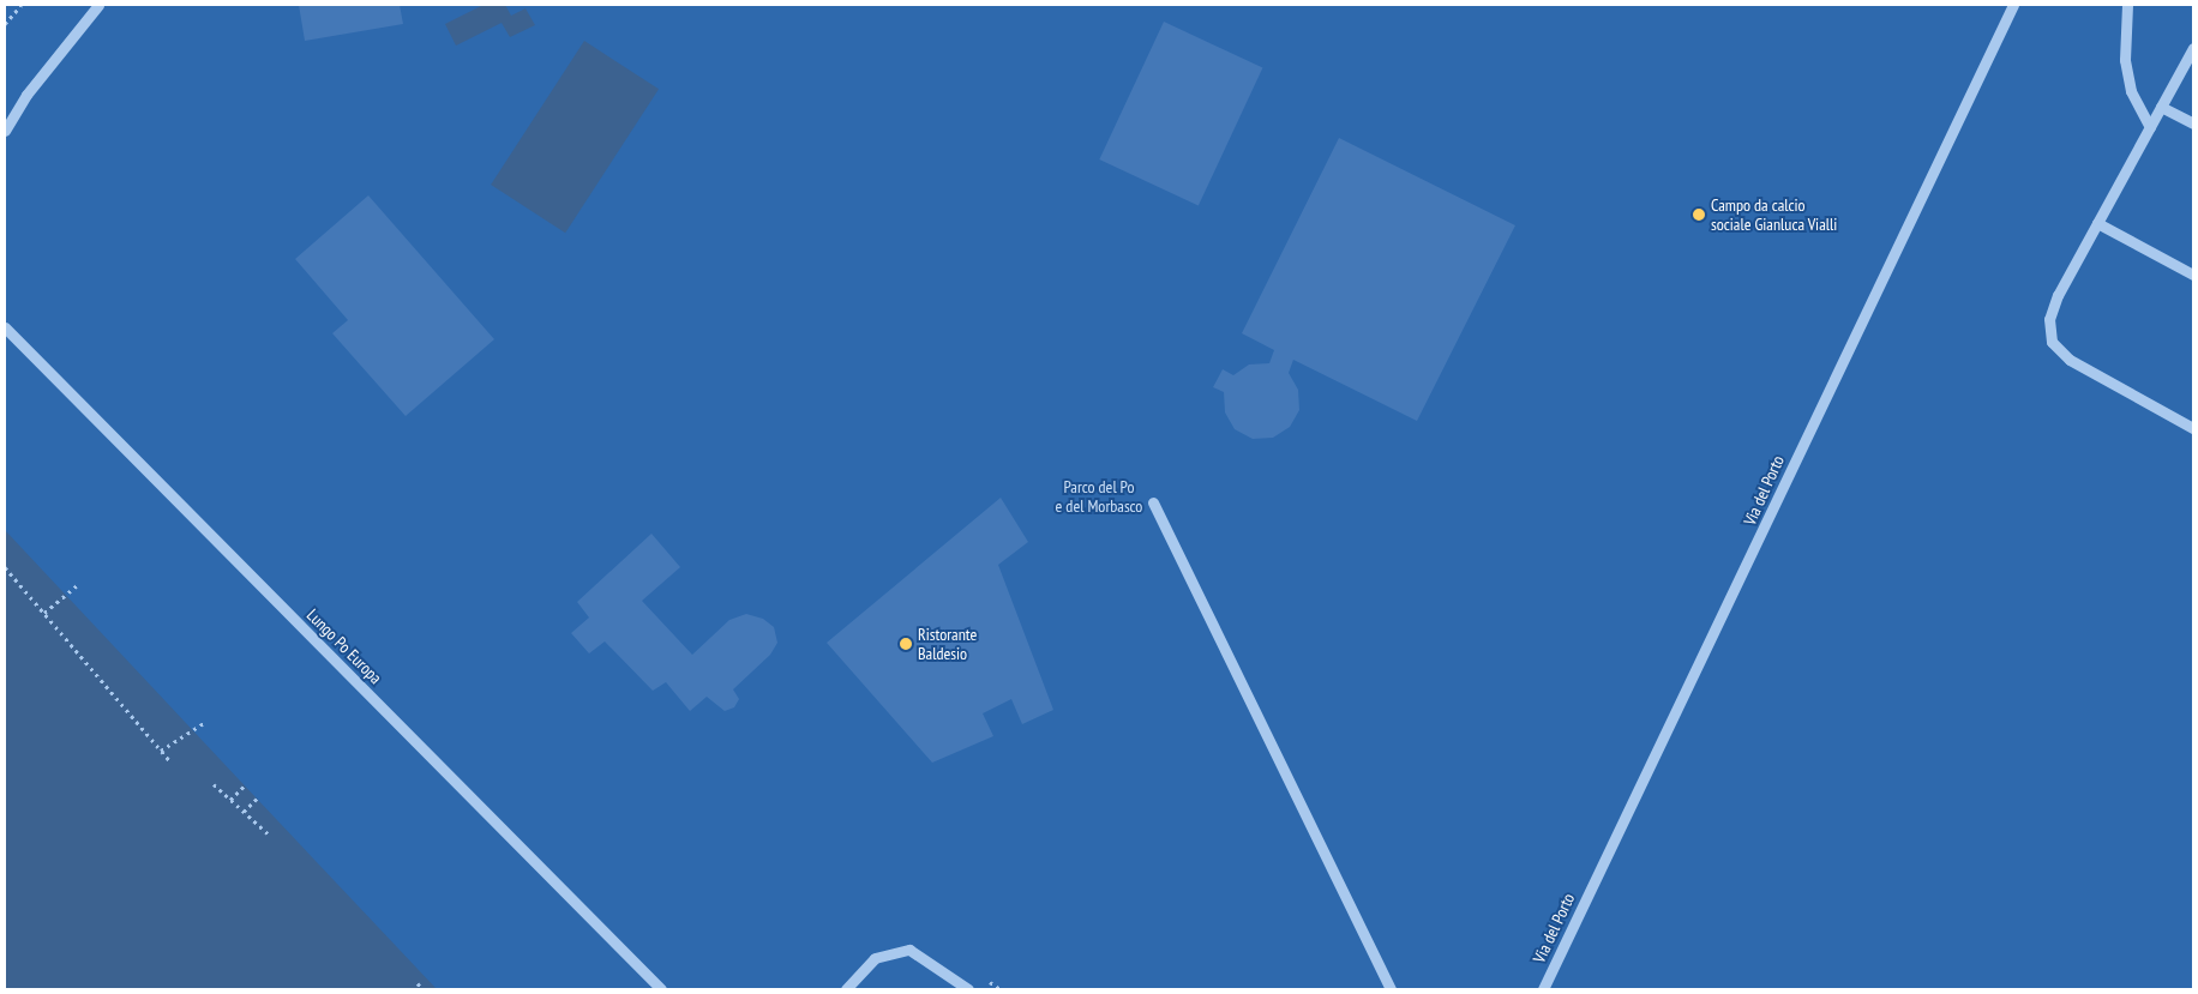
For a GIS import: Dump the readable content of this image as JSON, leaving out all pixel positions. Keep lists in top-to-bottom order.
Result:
{
  "streets": {
    "street": ["Via del Porto", "Lungo Po Europa"]
  },
  "parks": ["Parco del Po e del Morbasco"],
  "places": ["Campo da calcio sociale Gianluca Vialli", "Ristorante Baldesio"]
}
